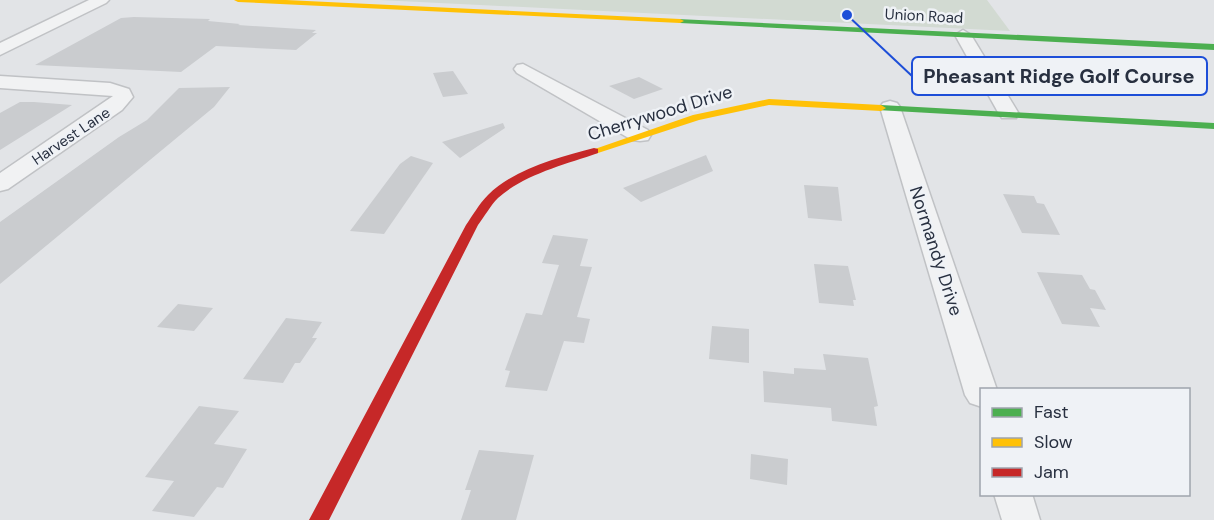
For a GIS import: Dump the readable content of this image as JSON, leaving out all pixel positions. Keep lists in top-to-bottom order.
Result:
{
  "streets": {
    "main road": ["Union Road", "Cherrywood Drive"],
    "street": ["Harvest Lane", "Normandy Drive"]
  },
  "crossings": [
    ["Cherrywood Drive", "Normandy Drive"]
  ],
  "places": ["Pheasant Ridge Golf Course"],
  "legend": ["Fast", "Slow", "Jam"]
}
